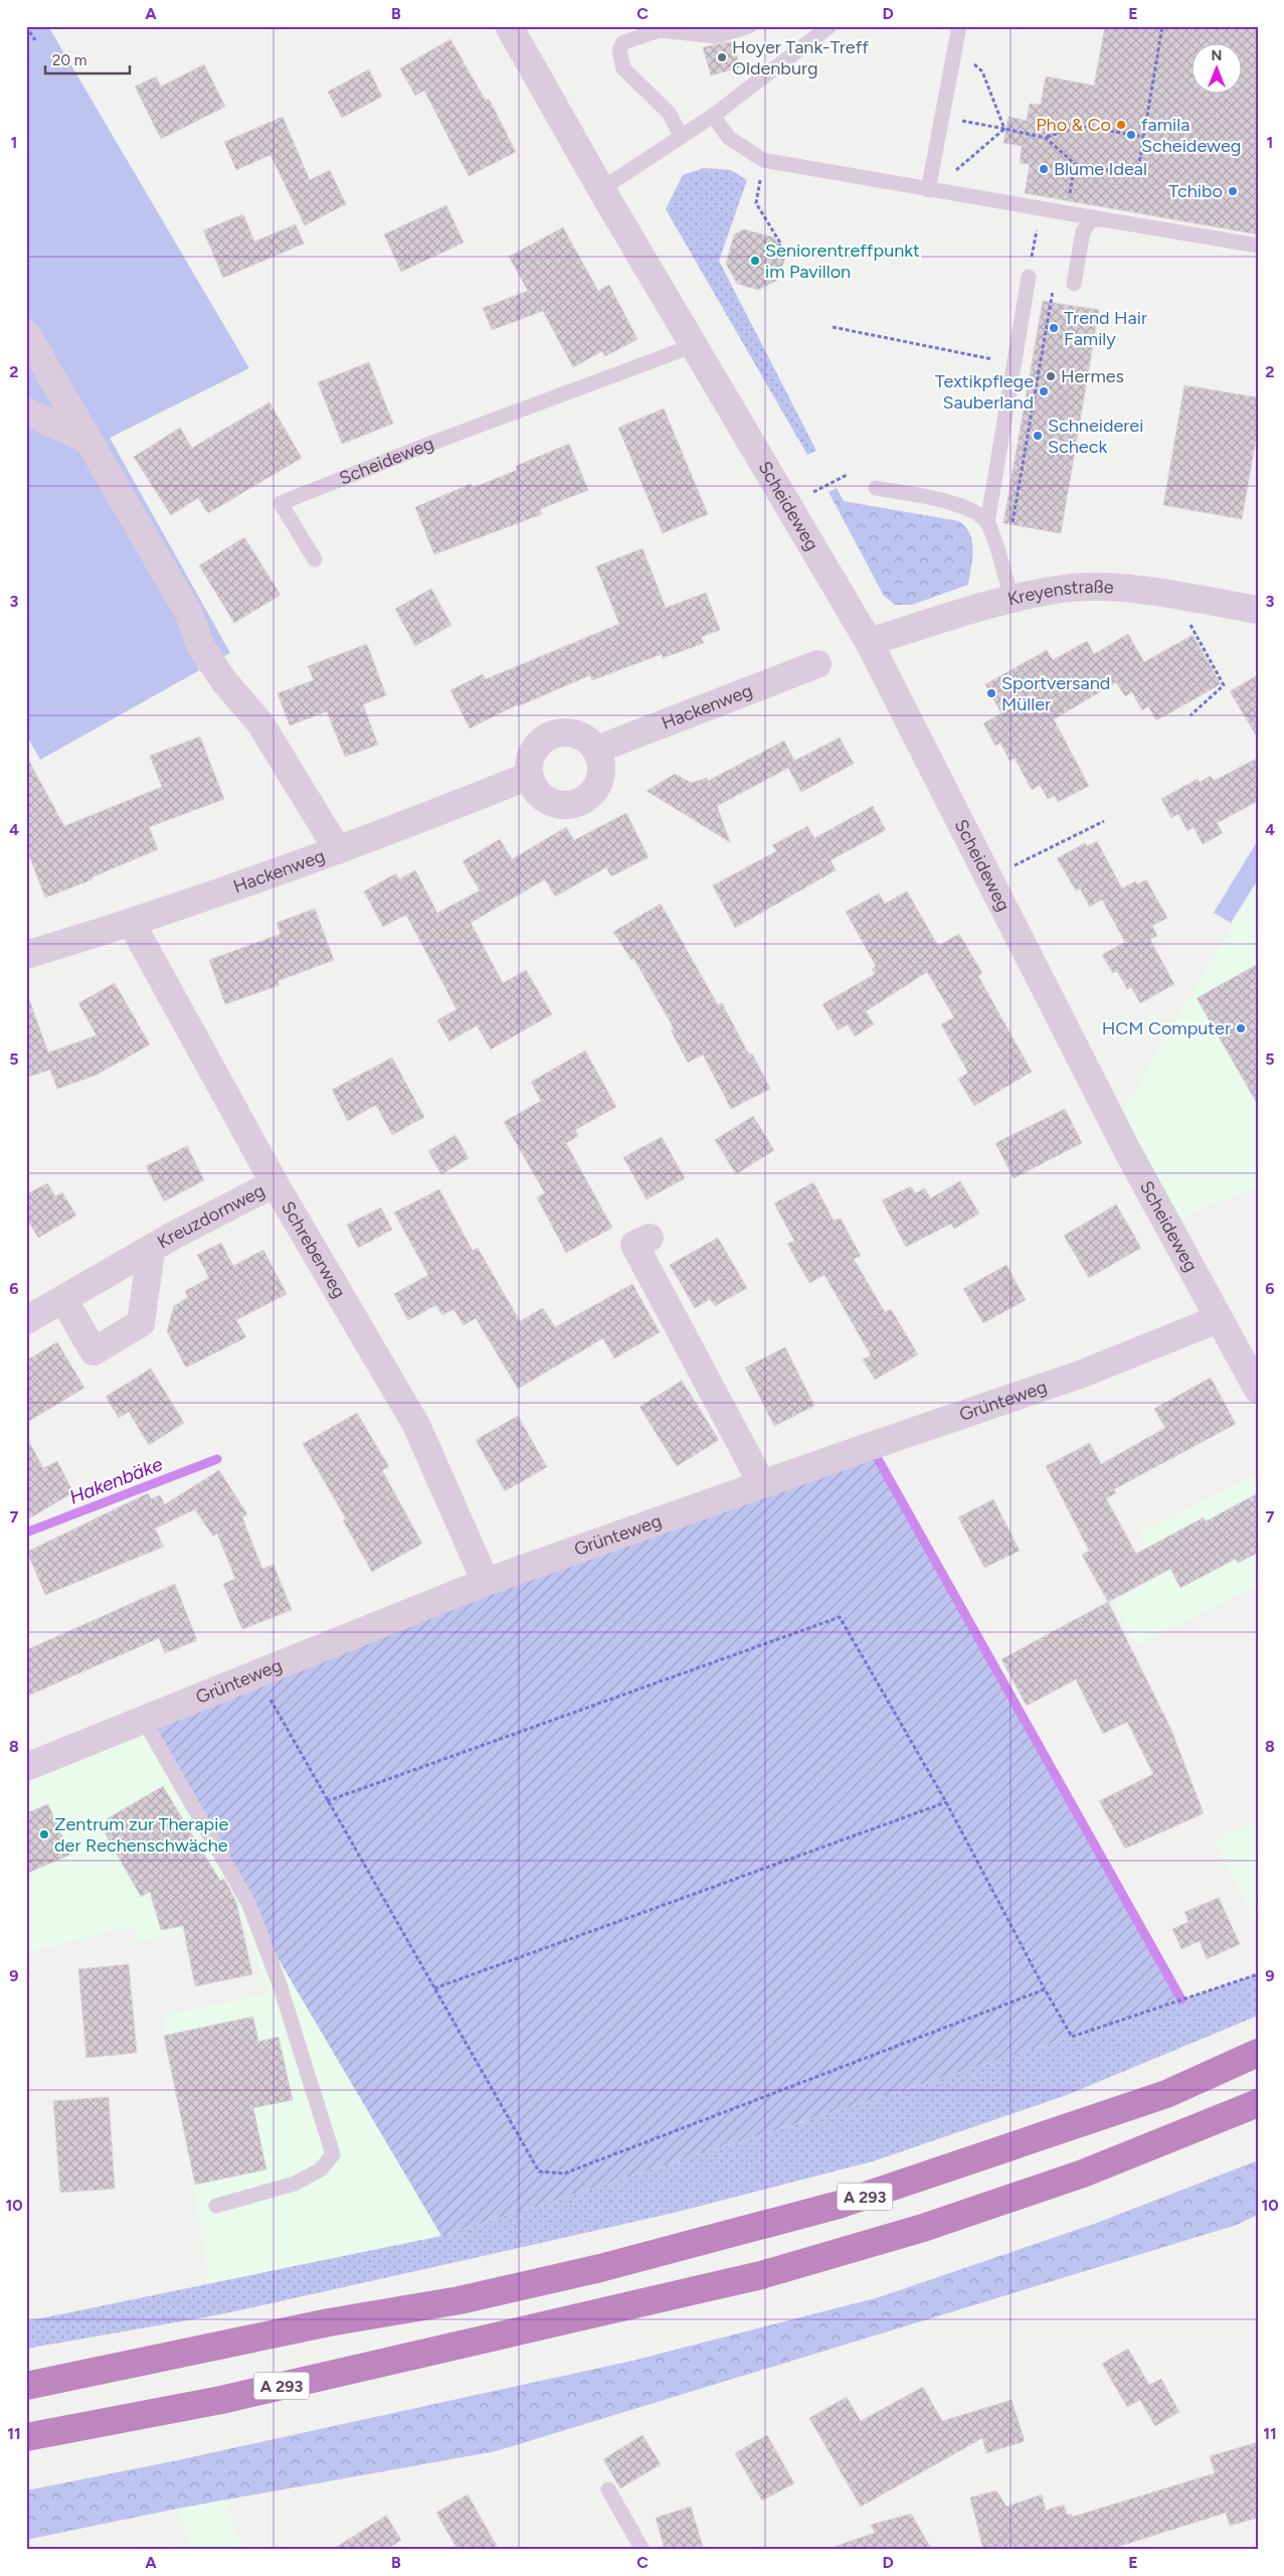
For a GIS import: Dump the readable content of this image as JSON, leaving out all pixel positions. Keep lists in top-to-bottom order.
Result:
{
  "streets": {
    "highway": ["A 293"],
    "street": [
      "Scheideweg",
      "Kreyenstraße",
      "Hackenweg",
      "Kreuzdornweg",
      "Schreberweg",
      "Grünteweg"
    ]
  },
  "crossings": [
    ["Scheideweg", "Kreyenstraße"],
    ["Scheideweg", "Grünteweg"],
    ["Hackenweg", "Schreberweg"],
    ["Kreuzdornweg", "Schreberweg"],
    ["Schreberweg", "Grünteweg"]
  ],
  "water": ["Hakenbäke"],
  "places": [
    "Hoyer Tank-Treff Oldenburg",
    "Pho & Co",
    "famila Scheideweg",
    "Blume Ideal",
    "Tchibo",
    "Seniorentreffpunkt im Pavillon",
    "Trend Hair Family",
    "Hermes",
    "Textikpflege Sauberland",
    "Schneiderei Scheck",
    "Sportversand Müller",
    "HCM Computer",
    "Zentrum zur Therapie der Rechenschwäche"
  ],
  "scale_bar": "20 m",
  "north": "top",
  "grid": {
    "columns": [
      "A",
      "B",
      "C",
      "D",
      "E"
    ],
    "rows": [
      "1",
      "2",
      "3",
      "4",
      "5",
      "6",
      "7",
      "8",
      "9",
      "10",
      "11"
    ]
  }
}
